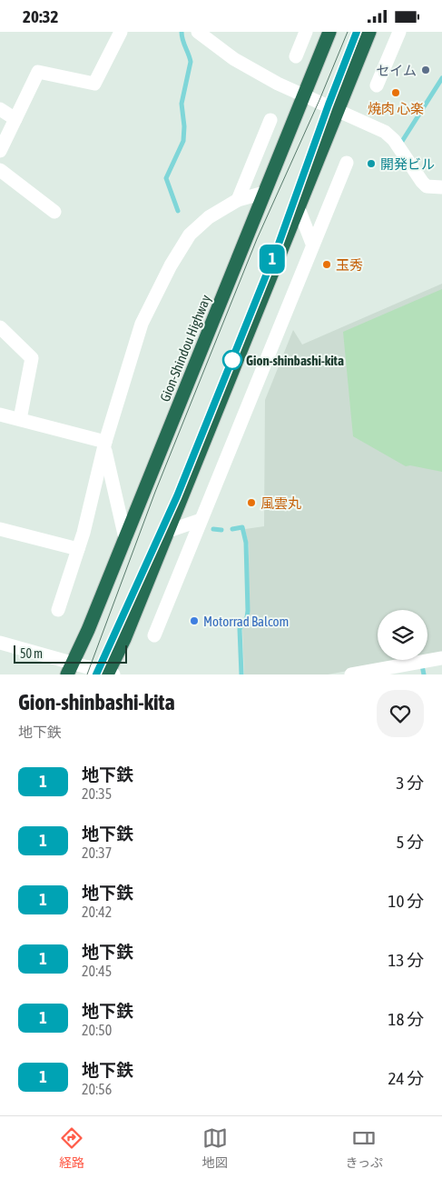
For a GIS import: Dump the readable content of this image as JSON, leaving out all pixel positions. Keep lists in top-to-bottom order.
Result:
{
  "streets": {
    "highway": ["Gion-Shindou Highway"]
  },
  "places": [
    "セイム",
    "焼肉 心楽",
    "開発ビル",
    "玉秀",
    "Gion-shinbashi-kita",
    "風雲丸",
    "Motorrad Balcom"
  ],
  "lines": ["metro line 1"],
  "scale_bar": "50 m",
  "page": {
    "status": "20:32",
    "on_map": "1",
    "scale": "50 m",
    "heading": ["Gion-shinbashi-kita", "地下鉄"],
    "list": [
      {
        "mark": "1",
        "name": "地下鉄",
        "note": "20:35",
        "value": "3 分"
      },
      {
        "mark": "1",
        "name": "地下鉄",
        "note": "20:37",
        "value": "5 分"
      },
      {
        "mark": "1",
        "name": "地下鉄",
        "note": "20:42",
        "value": "10 分"
      },
      {
        "mark": "1",
        "name": "地下鉄",
        "note": "20:45",
        "value": "13 分"
      },
      {
        "mark": "1",
        "name": "地下鉄",
        "note": "20:50",
        "value": "18 分"
      },
      {
        "mark": "1",
        "name": "地下鉄",
        "note": "20:56",
        "value": "24 分"
      }
    ],
    "tabs": ["経路", "地図", "きっぷ"]
  }
}
